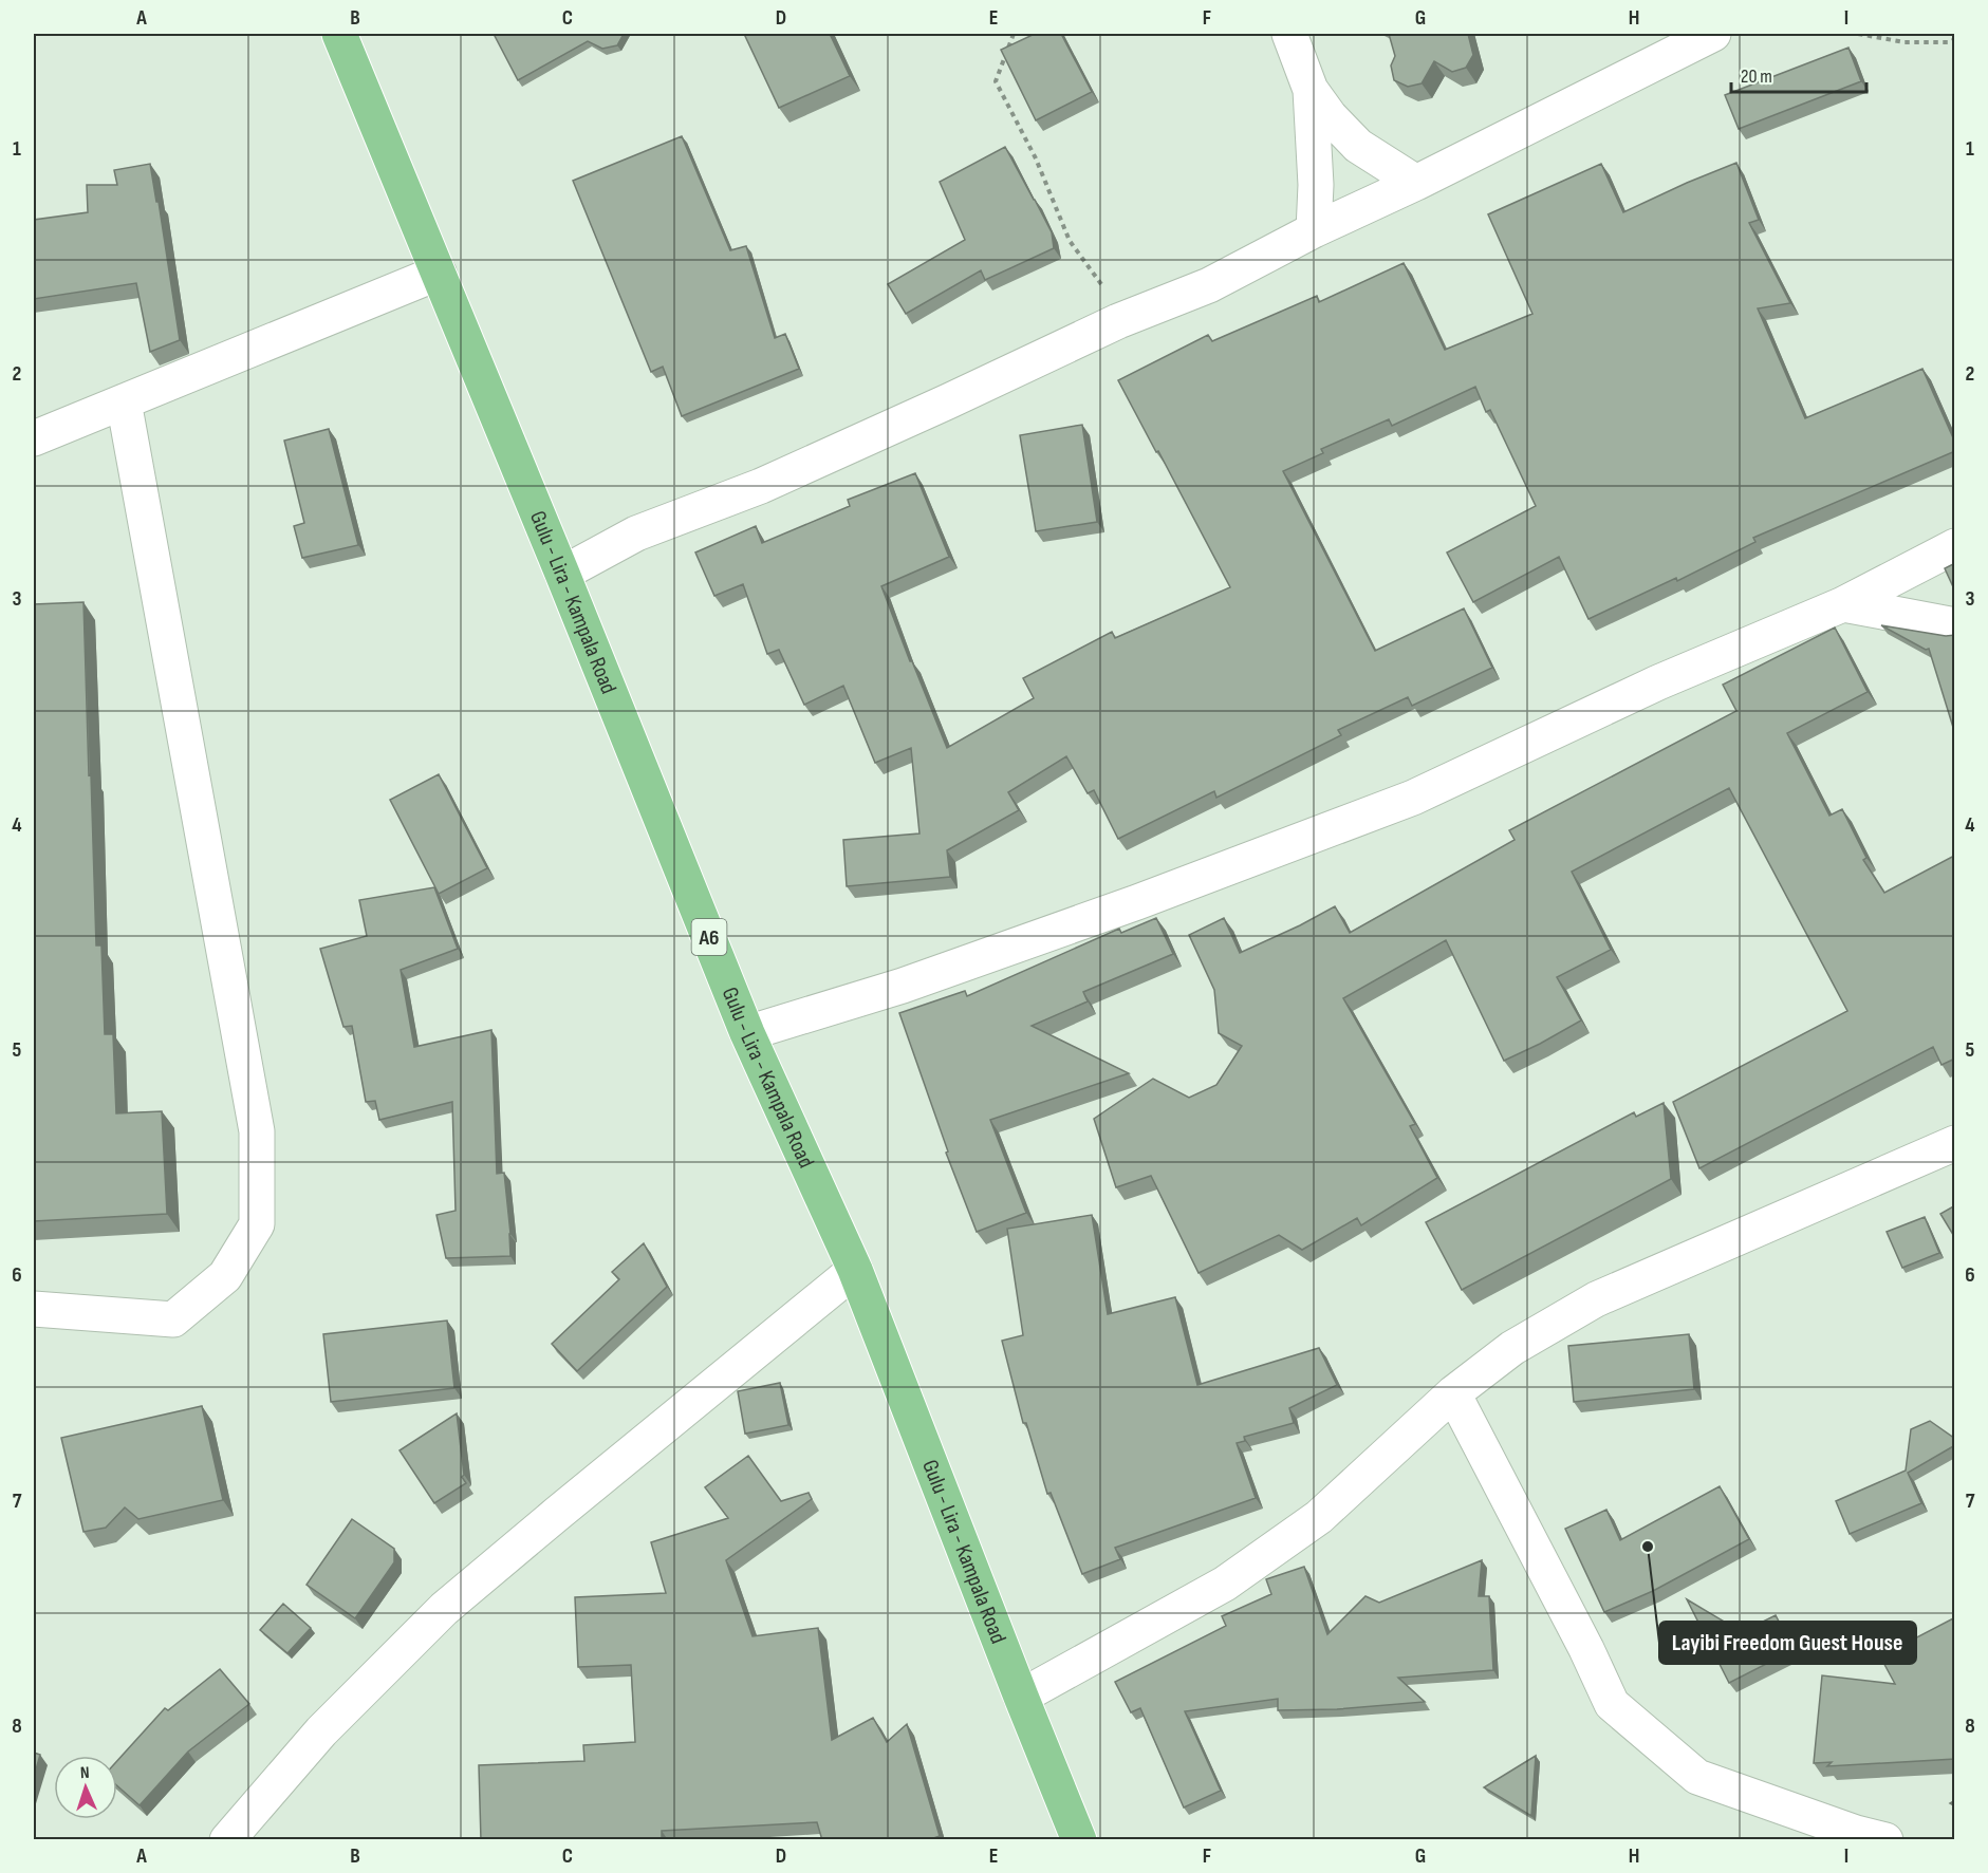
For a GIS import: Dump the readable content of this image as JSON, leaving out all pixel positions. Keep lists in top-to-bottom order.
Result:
{
  "streets": {
    "main road": ["Gulu - Lira - Kampala Road", "A6"]
  },
  "places": ["Layibi Freedom Guest House"],
  "scale_bar": "20 m",
  "north": "top",
  "grid": {
    "columns": [
      "A",
      "B",
      "C",
      "D",
      "E",
      "F",
      "G",
      "H",
      "I"
    ],
    "rows": [
      "1",
      "2",
      "3",
      "4",
      "5",
      "6",
      "7",
      "8"
    ]
  }
}
